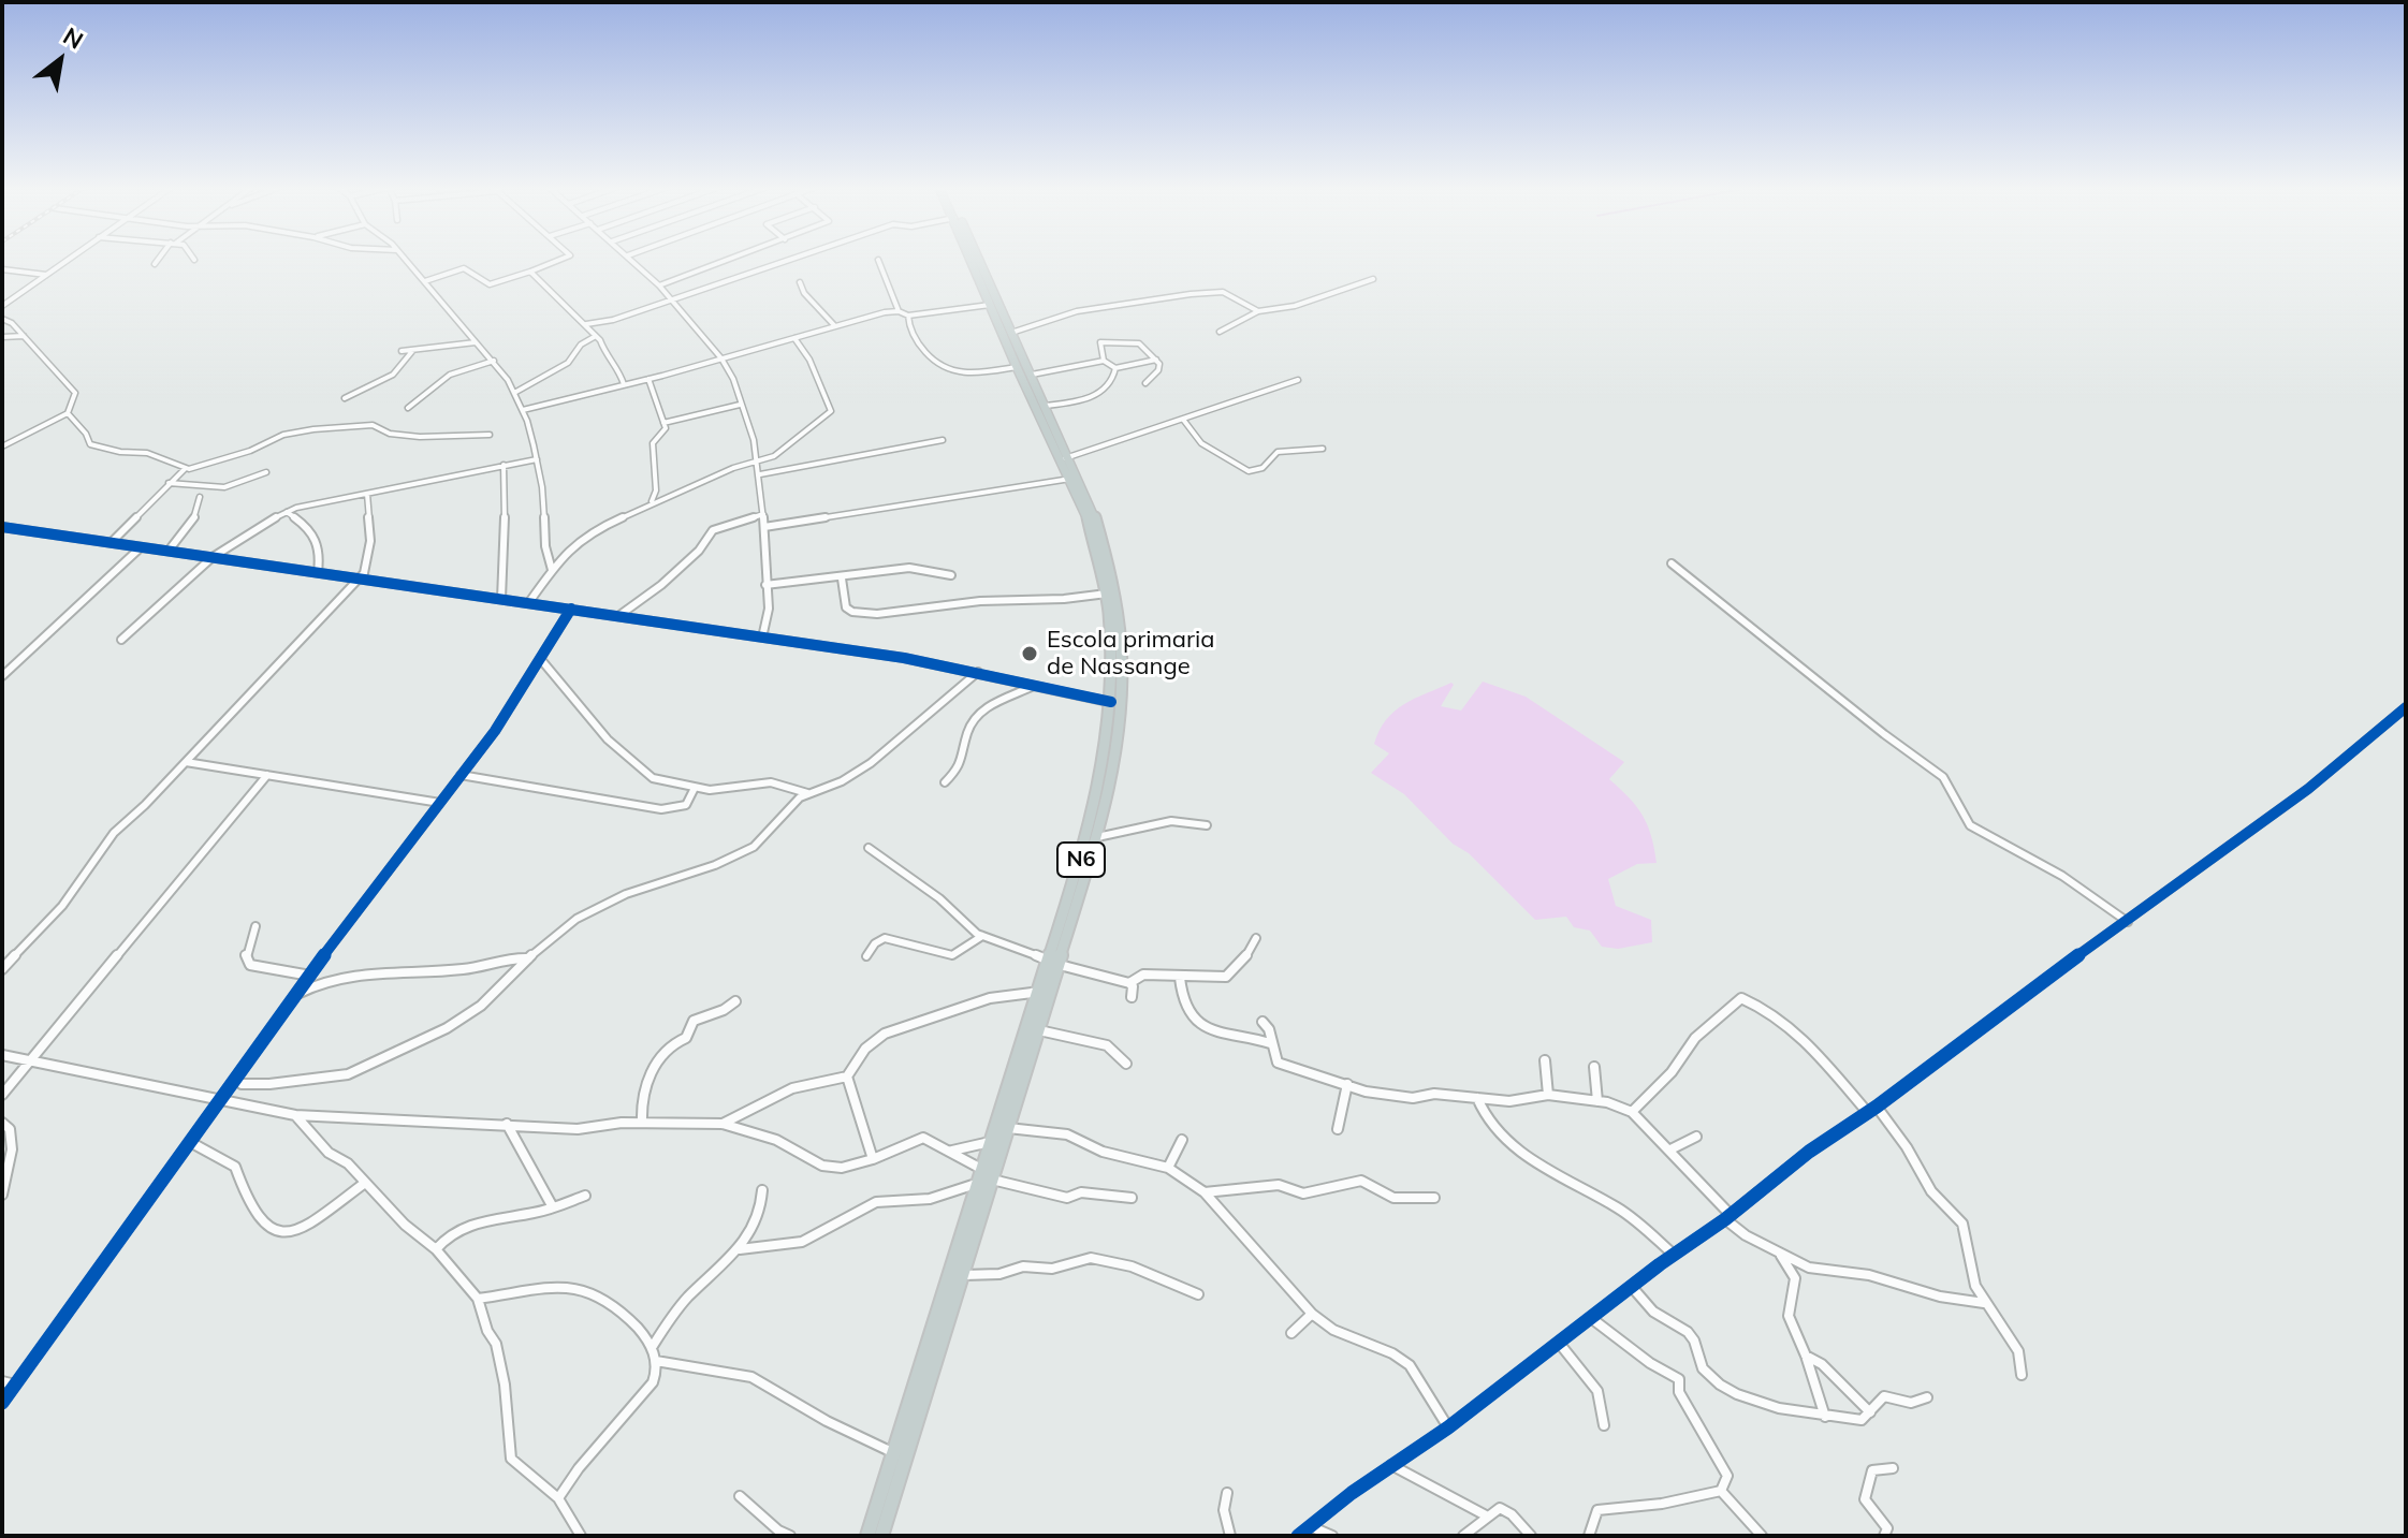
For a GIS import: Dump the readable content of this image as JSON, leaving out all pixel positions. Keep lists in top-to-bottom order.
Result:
{
  "streets": {
    "highway": ["N6"]
  },
  "places": ["Escola primaria de Nassange"],
  "north": "top right"
}
